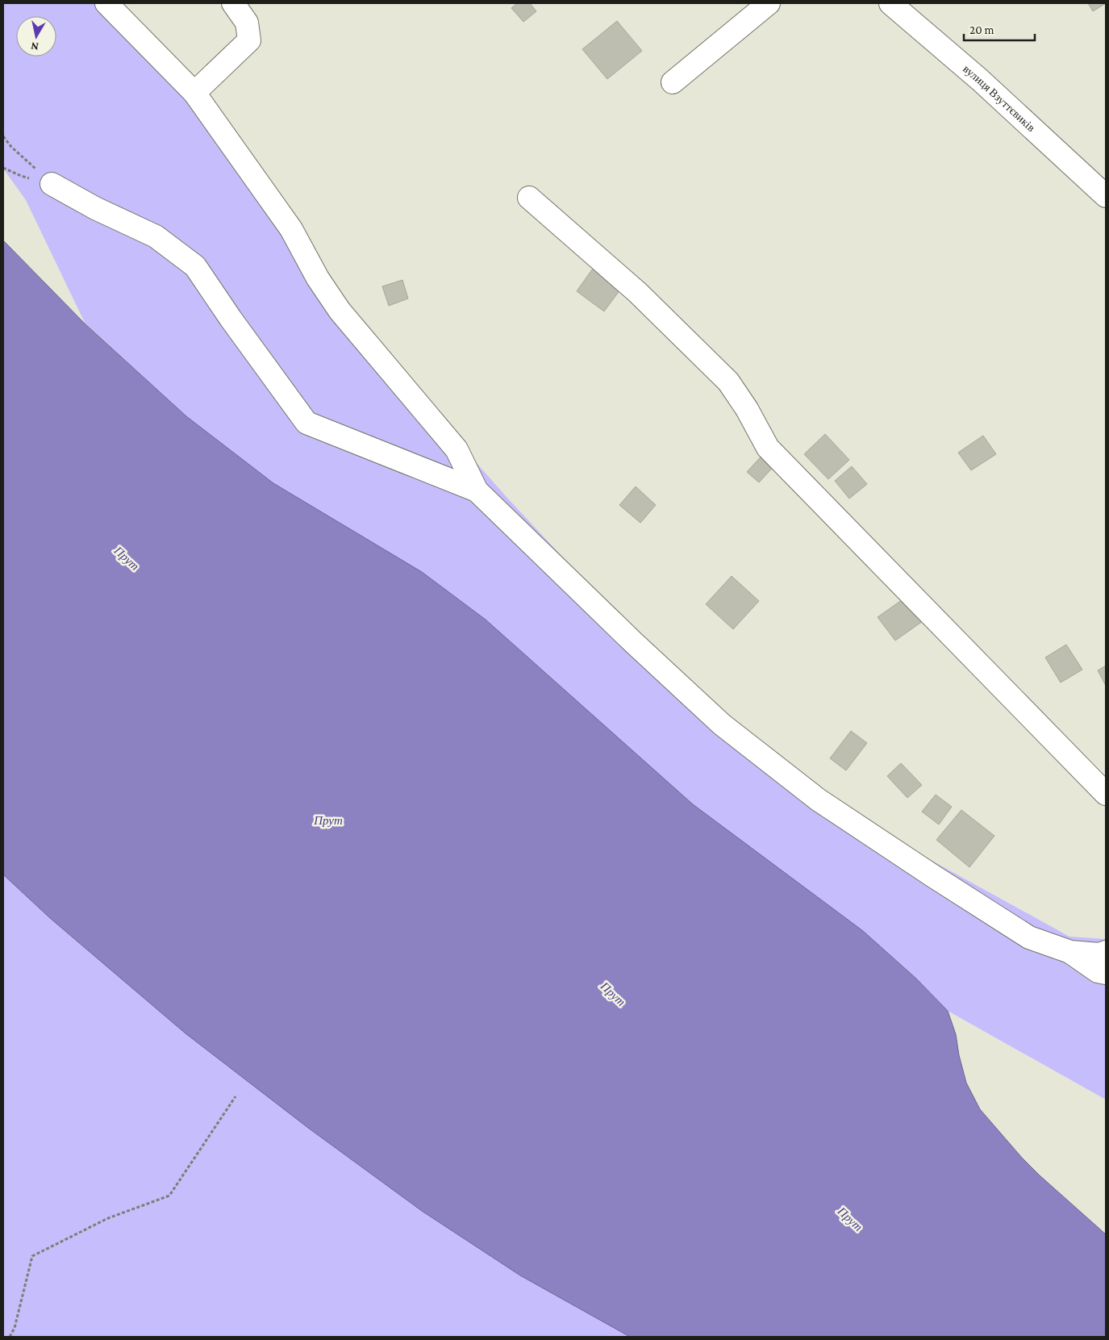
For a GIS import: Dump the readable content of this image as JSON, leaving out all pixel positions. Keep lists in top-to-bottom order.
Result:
{
  "streets": {
    "street": ["вулиця Взуттєвиків"]
  },
  "water": ["Прут"],
  "scale_bar": "20 m",
  "north": "bottom"
}
